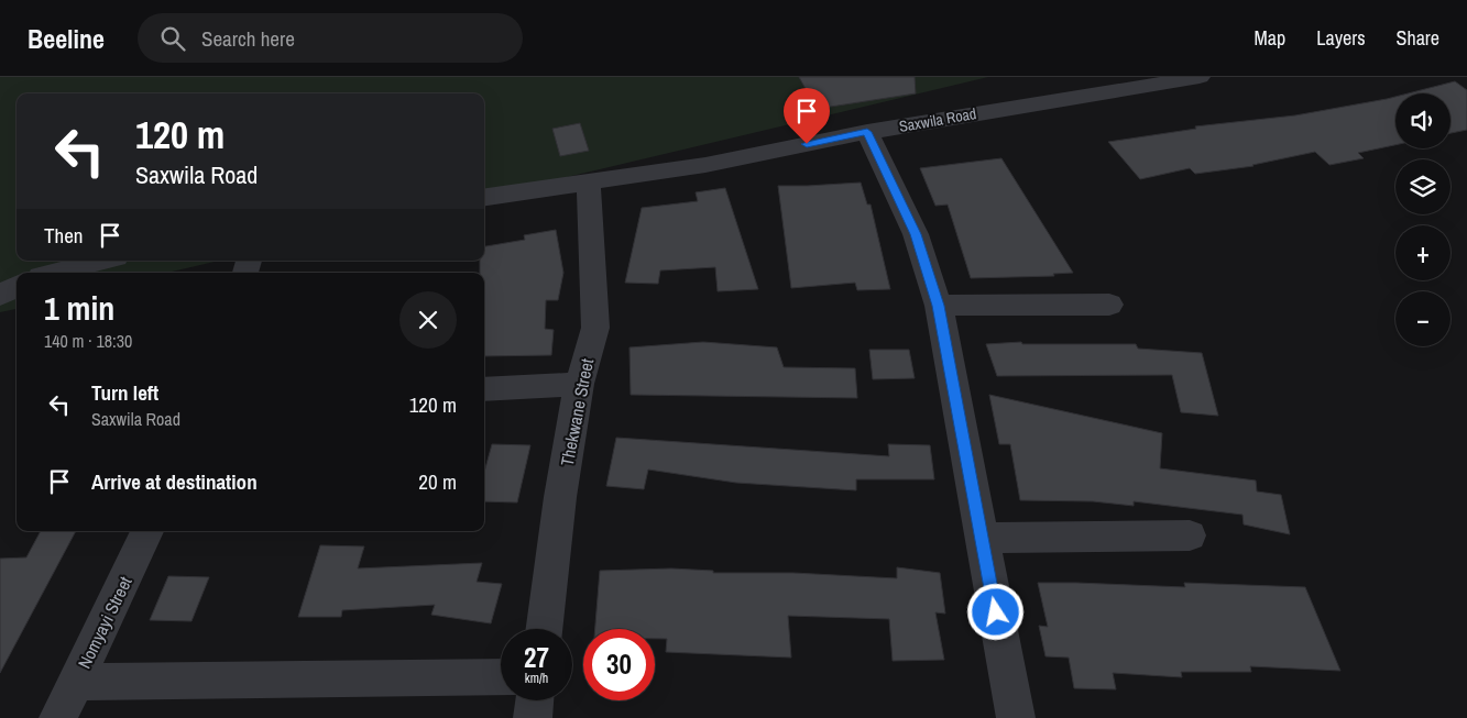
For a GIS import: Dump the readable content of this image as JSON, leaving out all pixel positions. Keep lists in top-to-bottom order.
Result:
{
  "streets": {
    "street": ["Saxwila Road", "Thekwane Street", "Nomyayi Street"]
  },
  "crossings": [
    ["Saxwila Road", "Thekwane Street"]
  ],
  "page": {
    "header": "Beeline",
    "search": "Search here",
    "nav": ["Map", "Layers", "Share"],
    "map_buttons": ["+", "−"],
    "turn": ["120 m", "Saxwila Road"],
    "then": "Then",
    "heading": ["1 min", "140 m · 18:30"],
    "list": [
      {
        "name": "Turn left",
        "note": "Saxwila Road",
        "value": "120 m"
      },
      {
        "name": "Arrive at destination",
        "value": "20 m"
      }
    ],
    "speed": "27 km/h",
    "limit": "30"
  }
}
